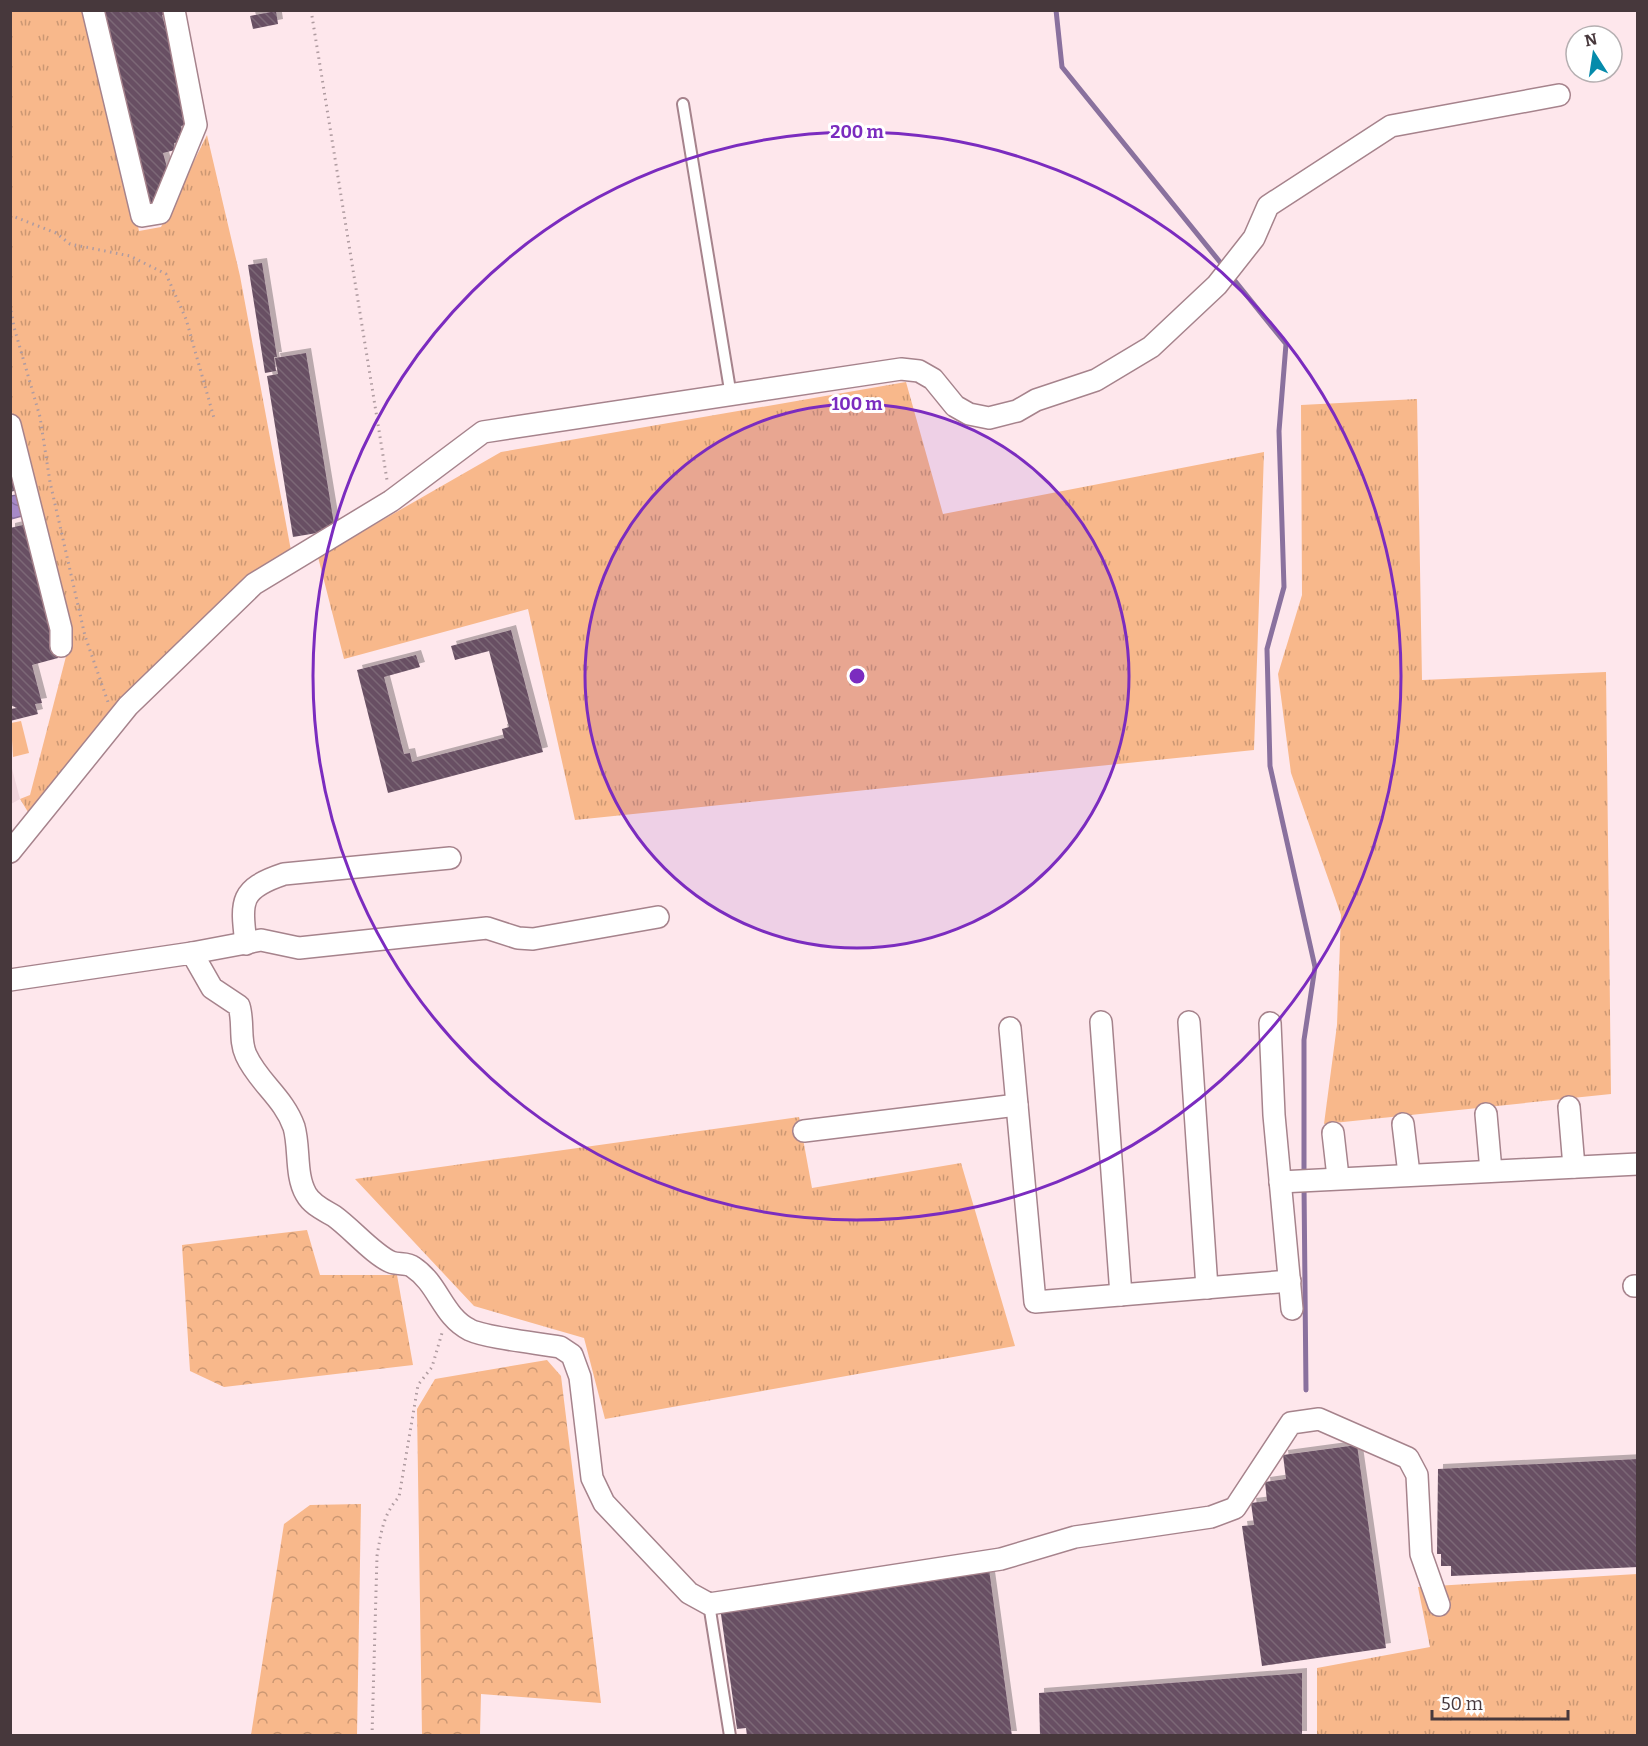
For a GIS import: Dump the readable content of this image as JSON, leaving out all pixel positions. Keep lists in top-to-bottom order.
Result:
{
  "scale_bar": "50 m",
  "north": "top",
  "rings": ["200 m", "100 m"]
}
